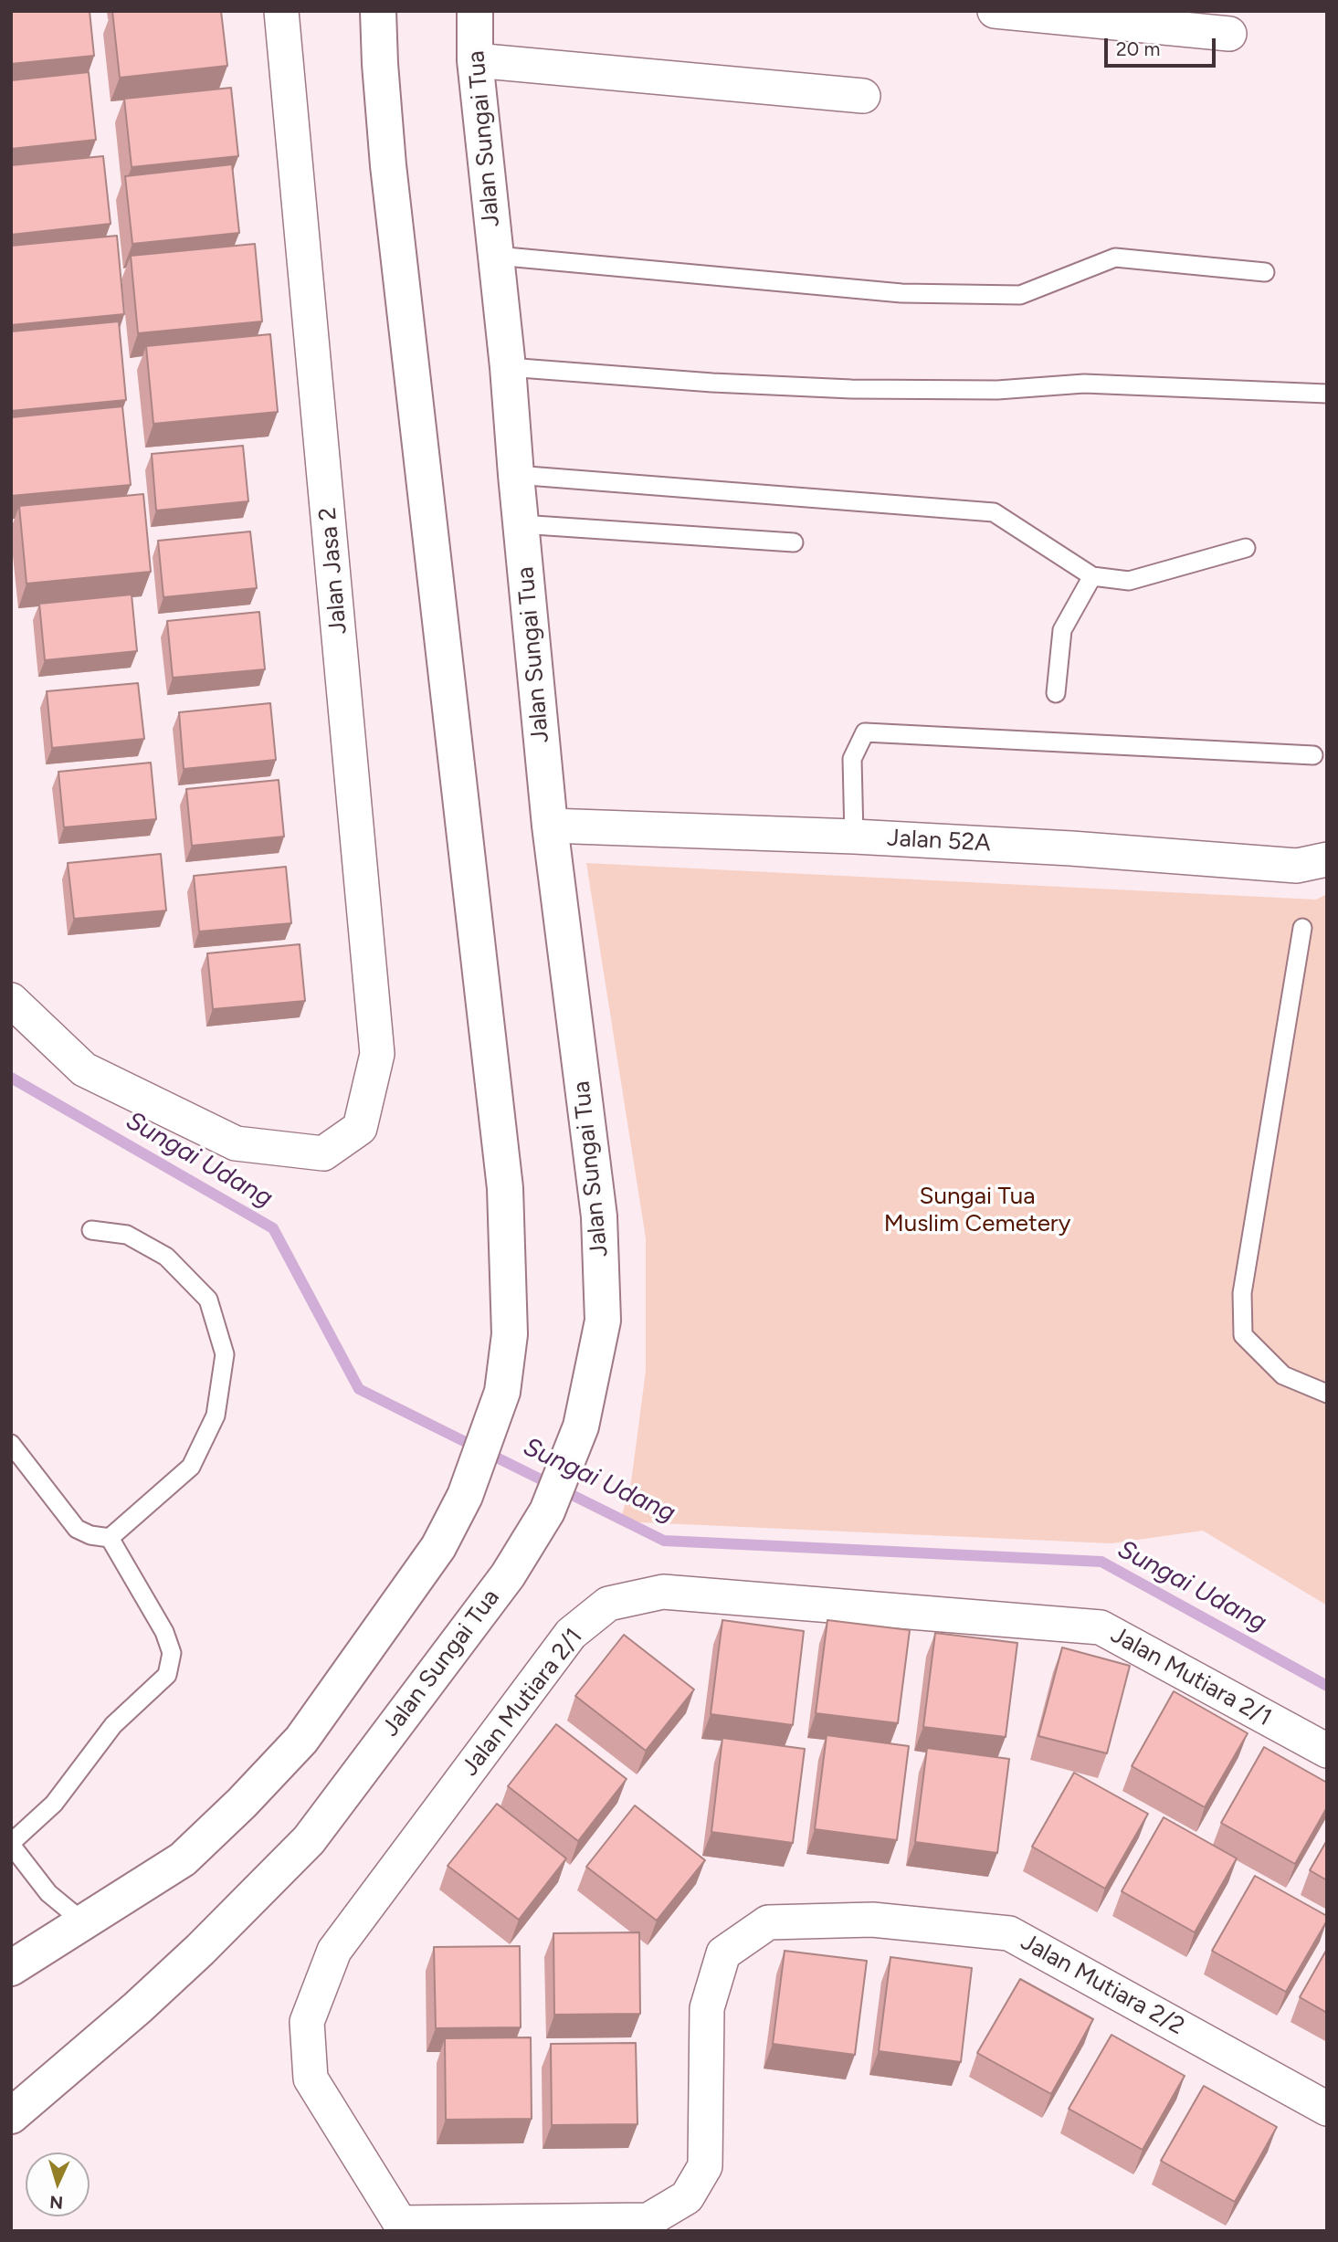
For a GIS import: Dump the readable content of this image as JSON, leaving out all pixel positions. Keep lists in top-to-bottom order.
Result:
{
  "streets": {
    "main road": ["Jalan Sungai Tua"],
    "street": [
      "Jalan Jasa 2",
      "Jalan 52A",
      "Jalan Mutiara 2/1",
      "Jalan Mutiara 2/2"
    ]
  },
  "crossings": [
    ["Jalan Sungai Tua", "Jalan 52A"],
    ["Jalan Mutiara 2/1", "Jalan Mutiara 2/2"]
  ],
  "water": ["Sungai Udang"],
  "parks": ["Sungai Tua Muslim Cemetery"],
  "scale_bar": "20 m",
  "north": "bottom"
}
